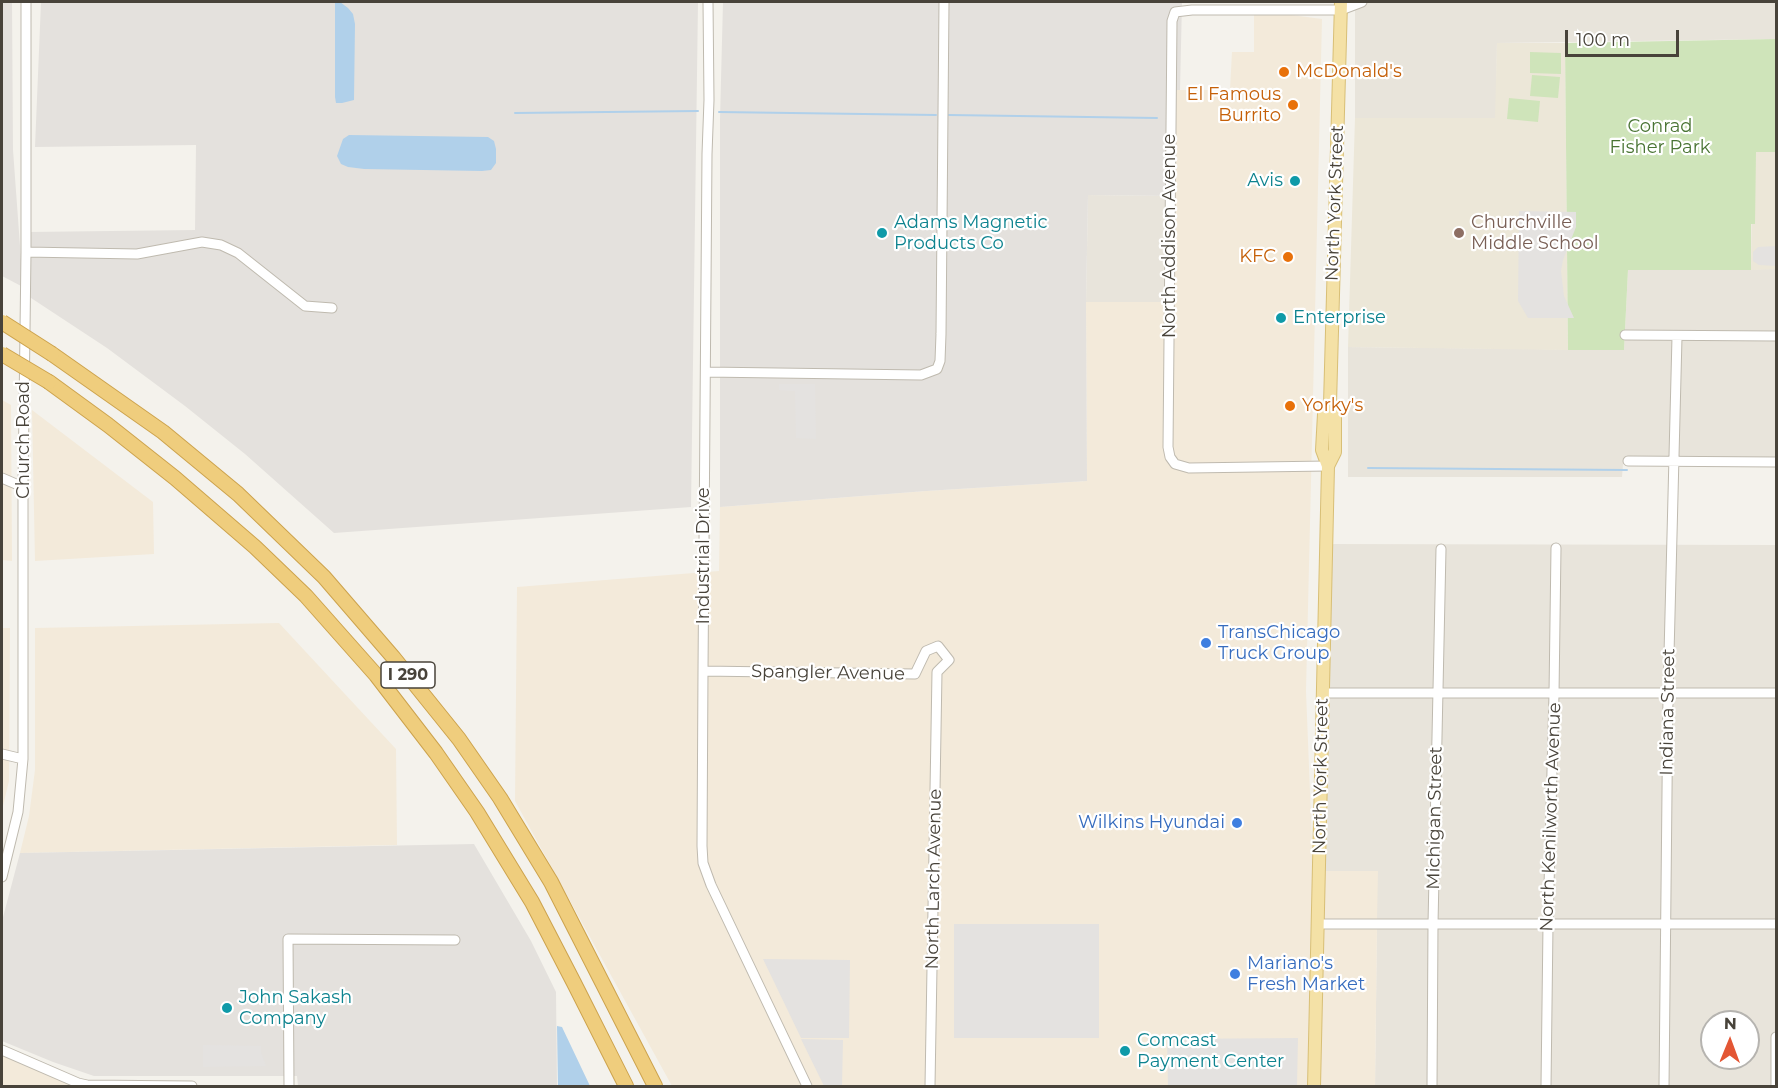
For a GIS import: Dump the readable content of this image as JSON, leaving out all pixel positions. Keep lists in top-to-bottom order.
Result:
{
  "streets": {
    "highway": ["I 290"],
    "main road": ["North York Street"],
    "street": [
      "North Addison Avenue",
      "Church Road",
      "Industrial Drive",
      "Spangler Avenue",
      "Indiana Street",
      "North Kenilworth Avenue",
      "Michigan Street",
      "North Larch Avenue"
    ]
  },
  "crossings": [
    ["North York Street", "North Addison Avenue"],
    ["Industrial Drive", "Spangler Avenue"],
    ["Spangler Avenue", "North Larch Avenue"]
  ],
  "parks": ["Conrad Fisher Park"],
  "places": [
    "McDonald's",
    "El Famous Burrito",
    "Avis",
    "Adams Magnetic Products Co",
    "Churchville Middle School",
    "KFC",
    "Enterprise",
    "Yorky's",
    "TransChicago Truck Group",
    "Wilkins Hyundai",
    "Mariano's Fresh Market",
    "John Sakash Company",
    "Comcast Payment Center"
  ],
  "scale_bar": "100 m",
  "north": "top"
}
